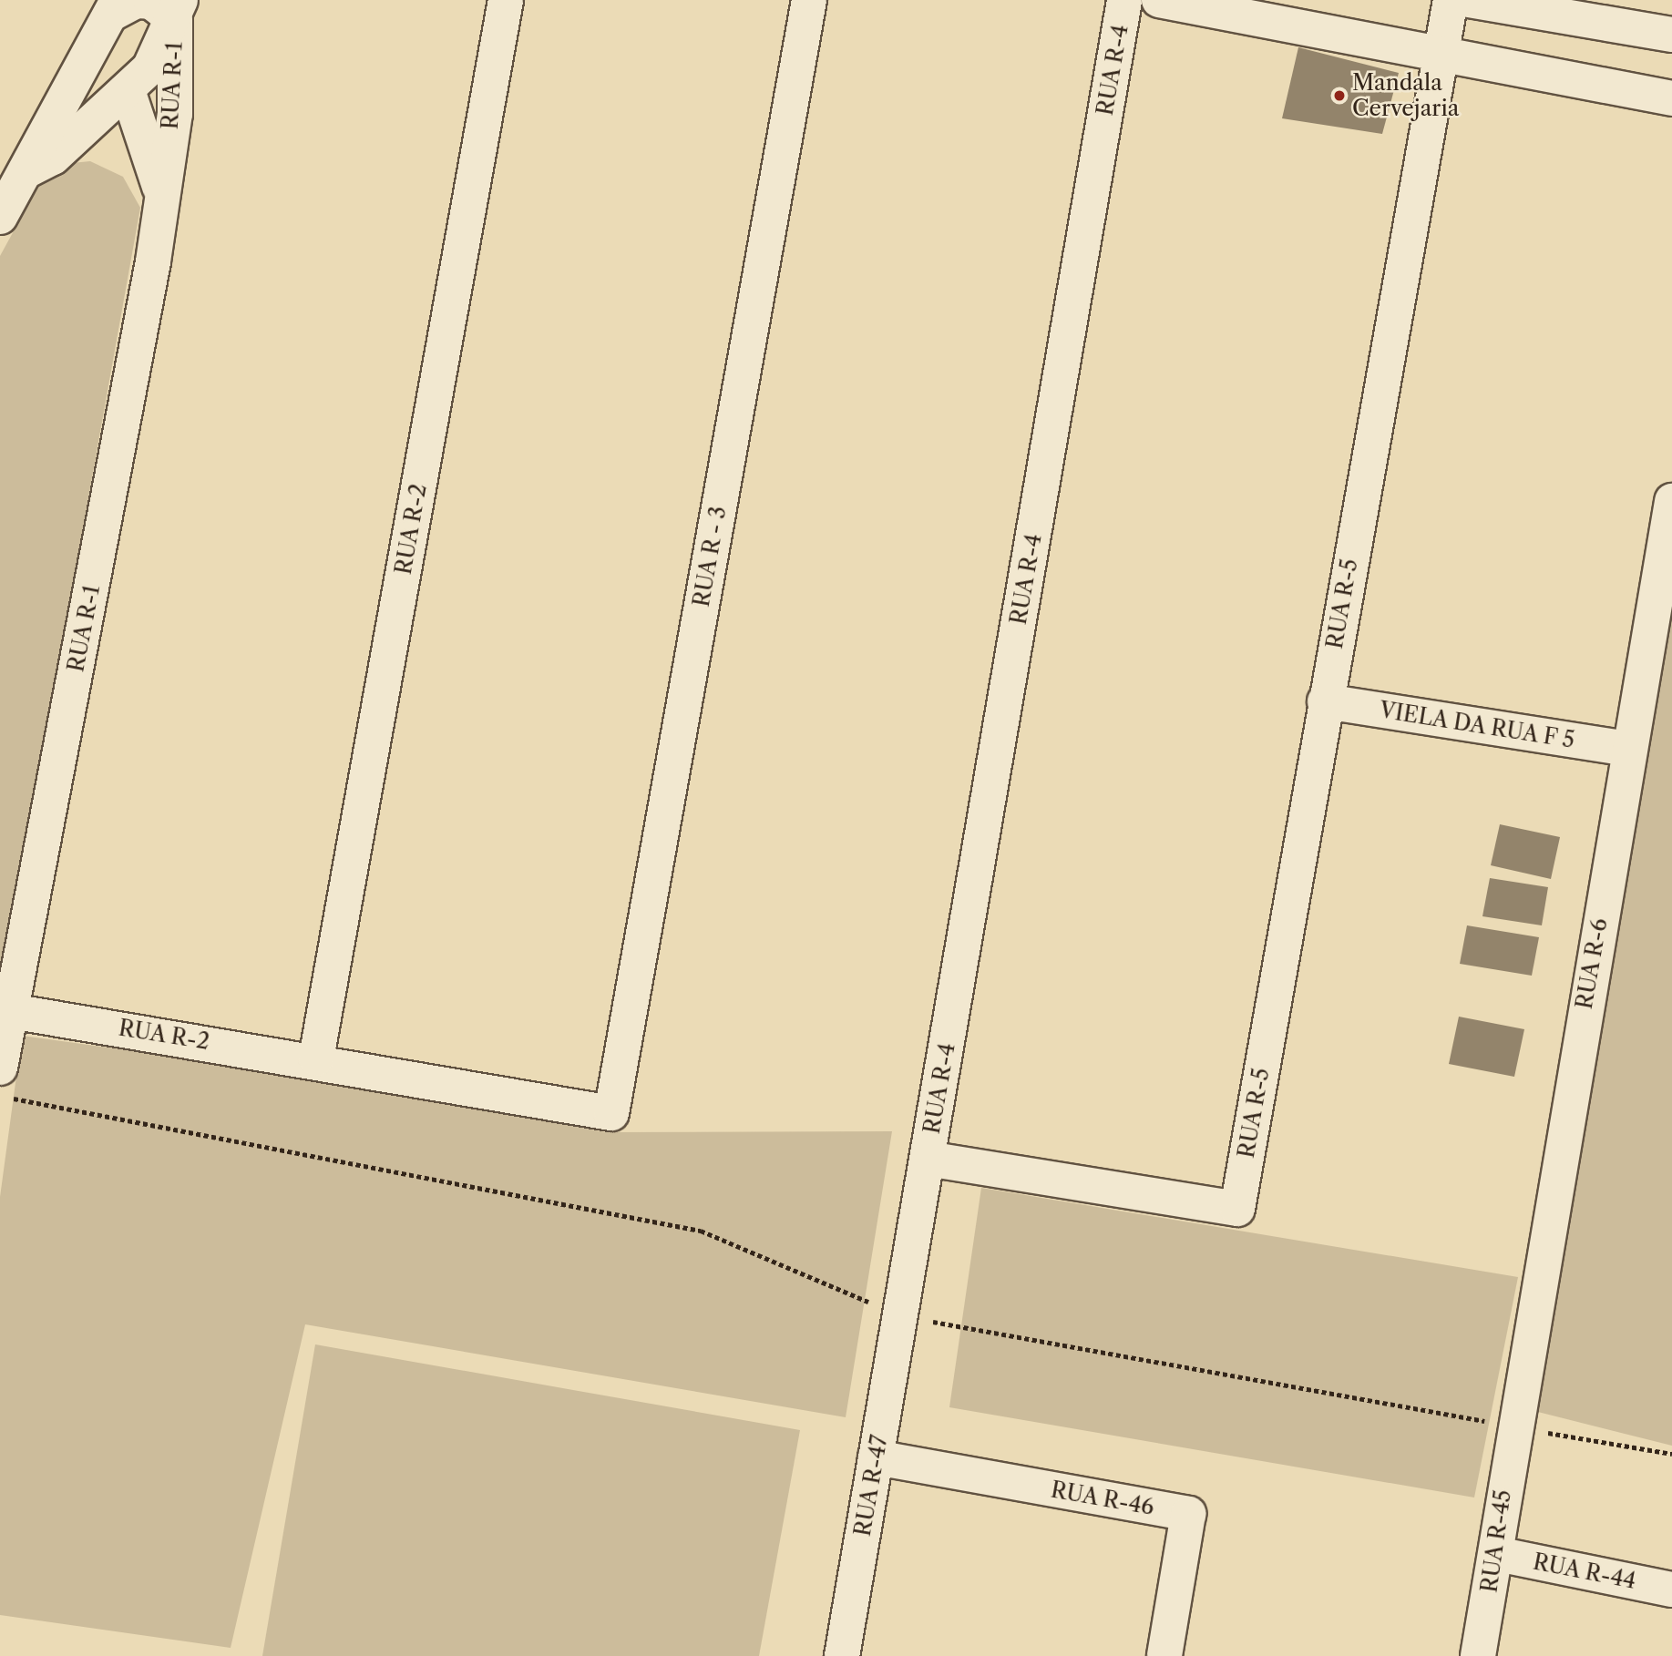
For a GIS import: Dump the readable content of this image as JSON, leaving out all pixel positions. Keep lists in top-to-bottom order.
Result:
{
  "streets": {
    "street": [
      "RUA R-4",
      "RUA R-1",
      "RUA R-2",
      "RUA R - 3",
      "RUA R-5",
      "VIELA DA RUA F 5",
      "RUA R-6",
      "RUA R-47",
      "RUA R-46",
      "RUA R-45",
      "RUA R-44"
    ]
  },
  "crossings": [
    ["RUA R-4", "RUA R-5"],
    ["RUA R-4", "RUA R-47"],
    ["RUA R-1", "RUA R-2"],
    ["RUA R-2", "RUA R - 3"],
    ["RUA R-5", "VIELA DA RUA F 5"],
    ["VIELA DA RUA F 5", "RUA R-6"],
    ["RUA R-6", "RUA R-45"],
    ["RUA R-47", "RUA R-46"],
    ["RUA R-45", "RUA R-44"]
  ],
  "places": ["Mandala Cervejaria"]
}
